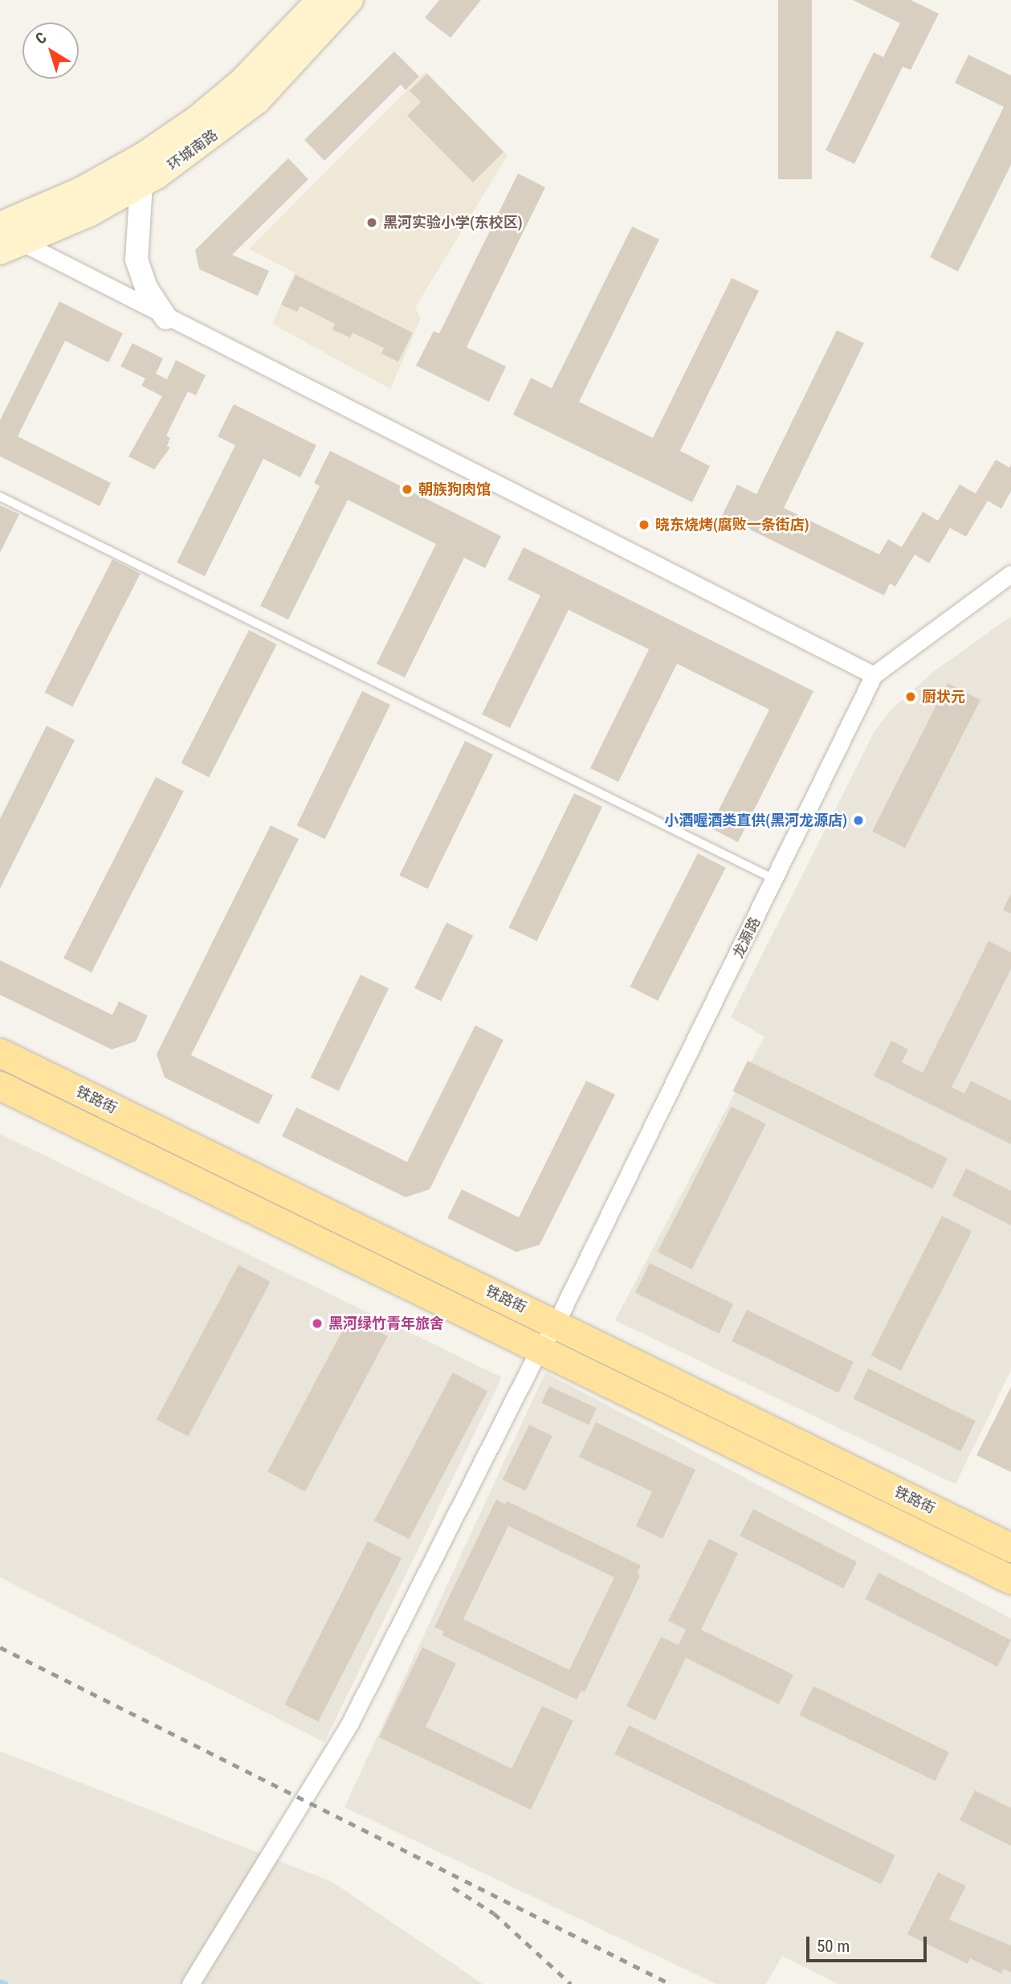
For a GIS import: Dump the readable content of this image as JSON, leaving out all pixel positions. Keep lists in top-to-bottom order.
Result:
{
  "streets": {
    "main road": ["环城南路", "铁路街"],
    "street": ["龙源路"]
  },
  "crossings": [
    ["龙源路", "铁路街"]
  ],
  "places": [
    "黑河实验小学(东校区)",
    "朝族狗肉馆",
    "晓东烧烤(腐败一条街店)",
    "厨状元",
    "小酒喔酒类直供(黑河龙源店)",
    "黑河绿竹青年旅舍"
  ],
  "scale_bar": "50 m",
  "north": "top left"
}
